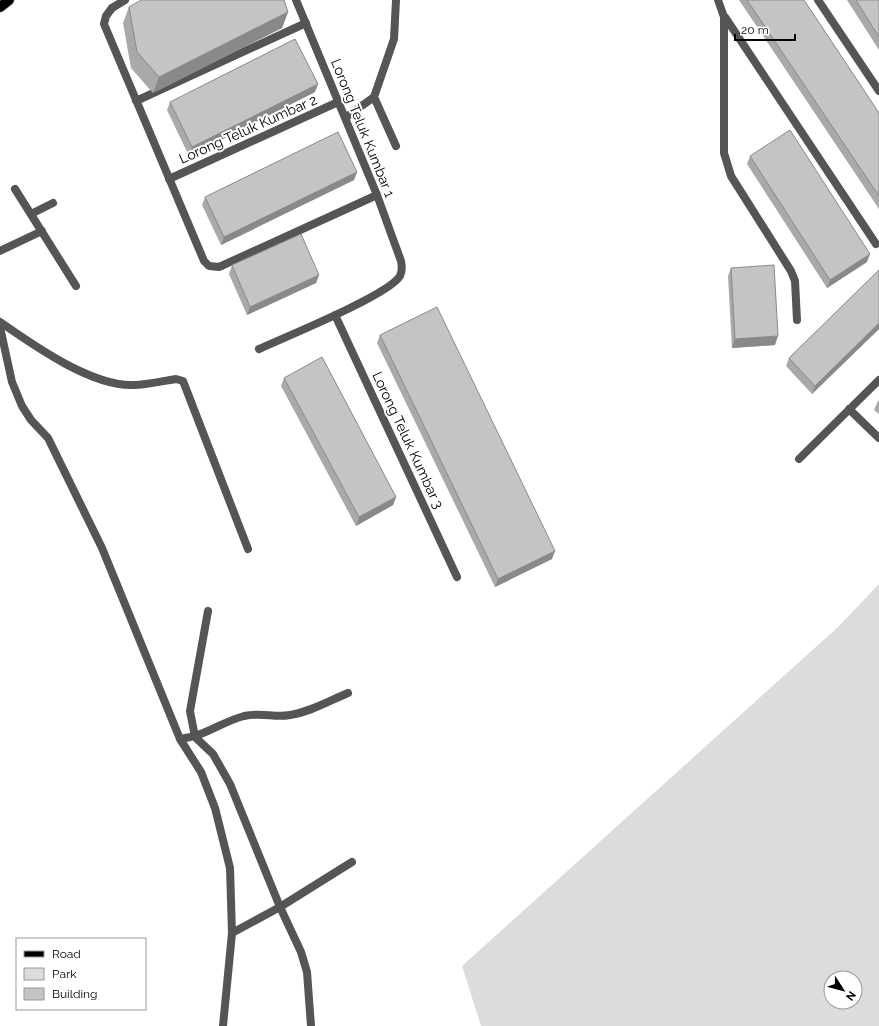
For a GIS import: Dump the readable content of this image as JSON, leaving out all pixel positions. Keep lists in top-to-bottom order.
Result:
{
  "streets": {
    "street": ["Lorong Teluk Kumbar 1", "Lorong Teluk Kumbar 2", "Lorong Teluk Kumbar 3"]
  },
  "crossings": [
    ["Lorong Teluk Kumbar 1", "Lorong Teluk Kumbar 2"],
    ["Lorong Teluk Kumbar 1", "Lorong Teluk Kumbar 3"]
  ],
  "legend": ["Road", "Park", "Building"],
  "scale_bar": "20 m",
  "north": "bottom right"
}
